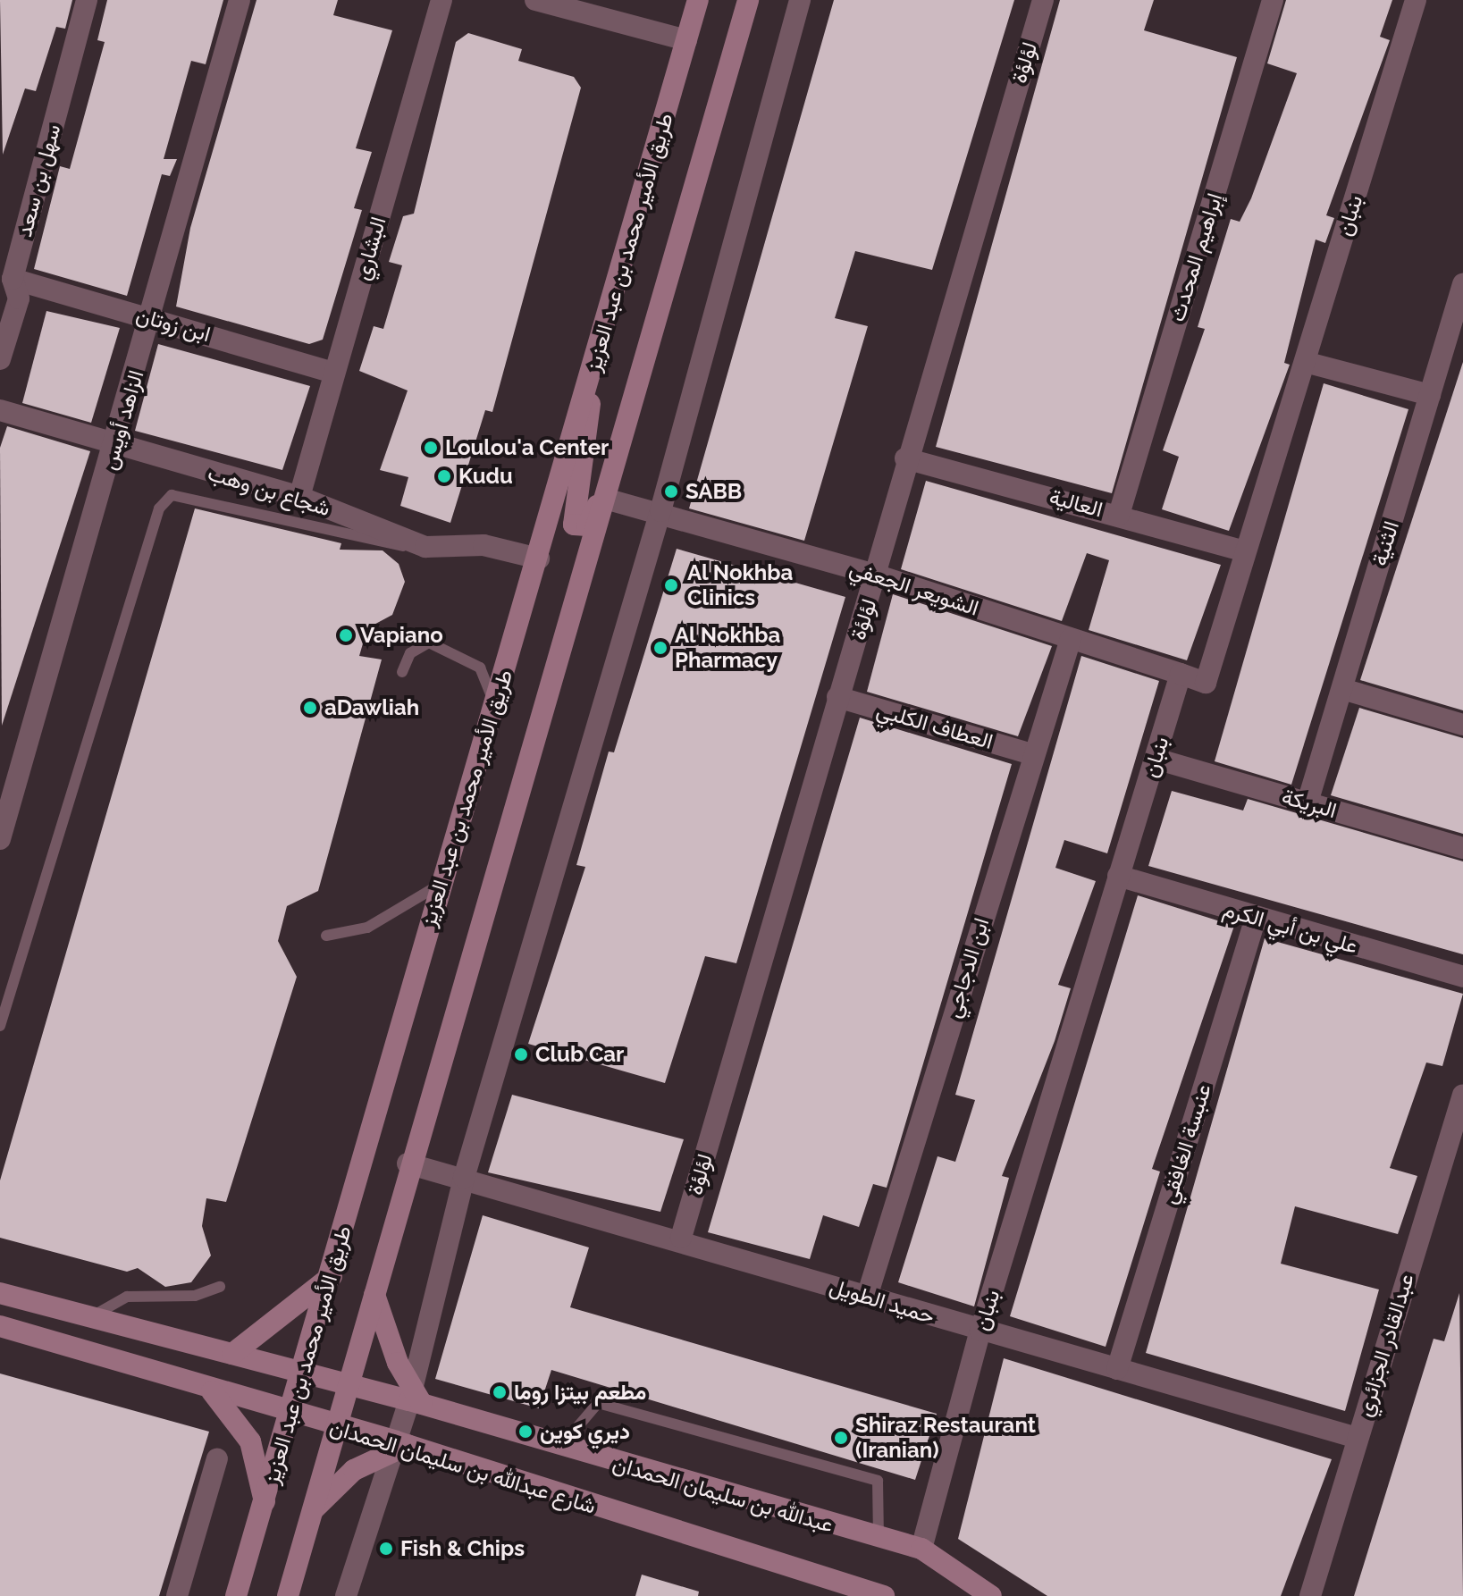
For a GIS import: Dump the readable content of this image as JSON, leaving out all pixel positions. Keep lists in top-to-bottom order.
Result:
{
  "streets": {
    "main road": ["طريق الأمير محمد بن عبد العزيز", "شارع عبدالله بن سليمان الحمدان", "عبدالله بن سليمان الحمدان"],
    "street": [
      "لؤلؤة",
      "سهل بن سعد",
      "بنبان",
      "البشاري",
      "إبراهيم المحدث",
      "ابن زوتان",
      "الزاهد أويس",
      "شجاع بن وهب",
      "العالية",
      "الثنية",
      "الشويعر الجعفي",
      "العطاف الكلبي",
      "البريكة",
      "علي بن أبي الكرم",
      "ابن الدجاجي",
      "عنبسة الغافقي",
      "حميد الطويل",
      "عبدالقادر الجزائري"
    ]
  },
  "crossings": [
    ["لؤلؤة", "العالية"],
    ["لؤلؤة", "الشويعر الجعفي"],
    ["لؤلؤة", "العطاف الكلبي"],
    ["لؤلؤة", "حميد الطويل"],
    ["سهل بن سعد", "ابن زوتان"],
    ["بنبان", "العالية"],
    ["بنبان", "الشويعر الجعفي"],
    ["بنبان", "البريكة"],
    ["بنبان", "علي بن أبي الكرم"],
    ["بنبان", "حميد الطويل"],
    ["بنبان", "عبدالله بن سليمان الحمدان"],
    ["طريق الأمير محمد بن عبد العزيز", "شجاع بن وهب"],
    ["طريق الأمير محمد بن عبد العزيز", "شارع عبدالله بن سليمان الحمدان"],
    ["طريق الأمير محمد بن عبد العزيز", "عبدالله بن سليمان الحمدان"],
    ["البشاري", "ابن زوتان"],
    ["البشاري", "شجاع بن وهب"],
    ["إبراهيم المحدث", "العالية"],
    ["ابن زوتان", "الزاهد أويس"],
    ["الزاهد أويس", "شجاع بن وهب"],
    ["الثنية", "البريكة"],
    ["الشويعر الجعفي", "ابن الدجاجي"],
    ["العطاف الكلبي", "ابن الدجاجي"],
    ["علي بن أبي الكرم", "عنبسة الغافقي"],
    ["ابن الدجاجي", "حميد الطويل"],
    ["عنبسة الغافقي", "حميد الطويل"],
    ["حميد الطويل", "عبدالقادر الجزائري"]
  ],
  "places": [
    "Loulou'a Center",
    "Kudu",
    "SABB",
    "Al Nokhba Clinics",
    "Vapiano",
    "Al Nokhba Pharmacy",
    "aDawliah",
    "Club Car",
    "مطعم بيتزا روما",
    "ديري كوين",
    "Shiraz Restaurant (Iranian)",
    "Fish & Chips"
  ]
}
